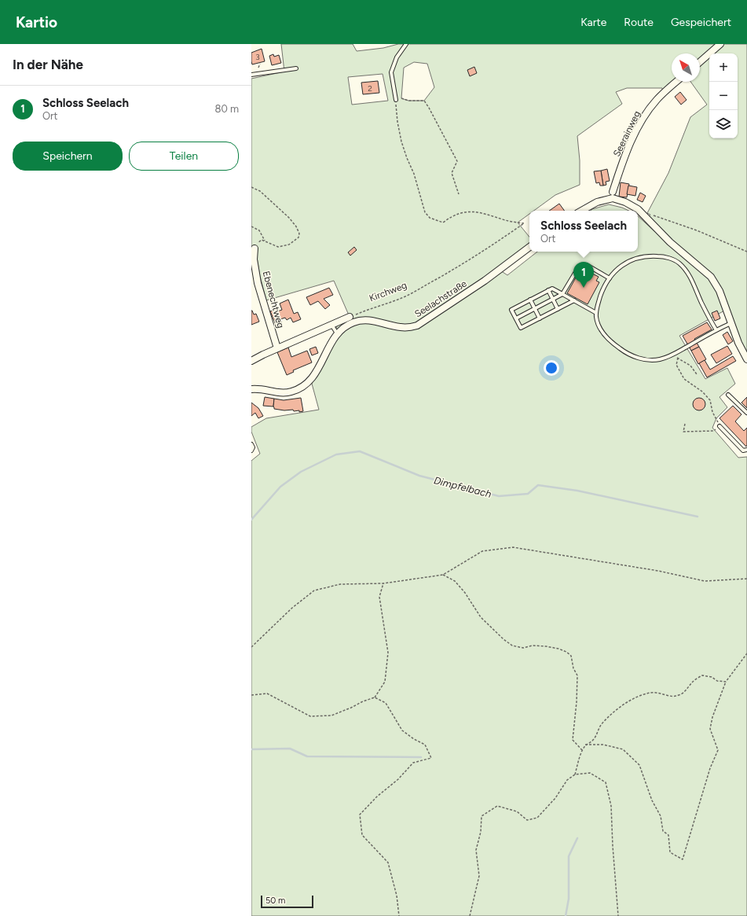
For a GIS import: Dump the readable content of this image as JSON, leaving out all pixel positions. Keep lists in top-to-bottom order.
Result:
{
  "streets": {
    "street": ["Seerainweg", "Seelachstraße", "Ebenechtweg"],
    "path": ["Kirchweg"]
  },
  "water": ["Dimpfelbach"],
  "house_numbers": ["3", "2"],
  "scale_bar": "50 m",
  "north": "top left",
  "page": {
    "header": "Kartio",
    "nav": ["Karte", "Route", "Gespeichert"],
    "heading": "In der Nähe",
    "map_buttons": ["+", "−"],
    "list": [
      {
        "mark": "1",
        "name": "Schloss Seelach",
        "note": "Ort",
        "value": "80 m"
      }
    ],
    "buttons": ["Speichern", "Teilen"],
    "popup": ["Schloss Seelach", "Ort"],
    "pins": "1",
    "scale": "50 m"
  }
}
